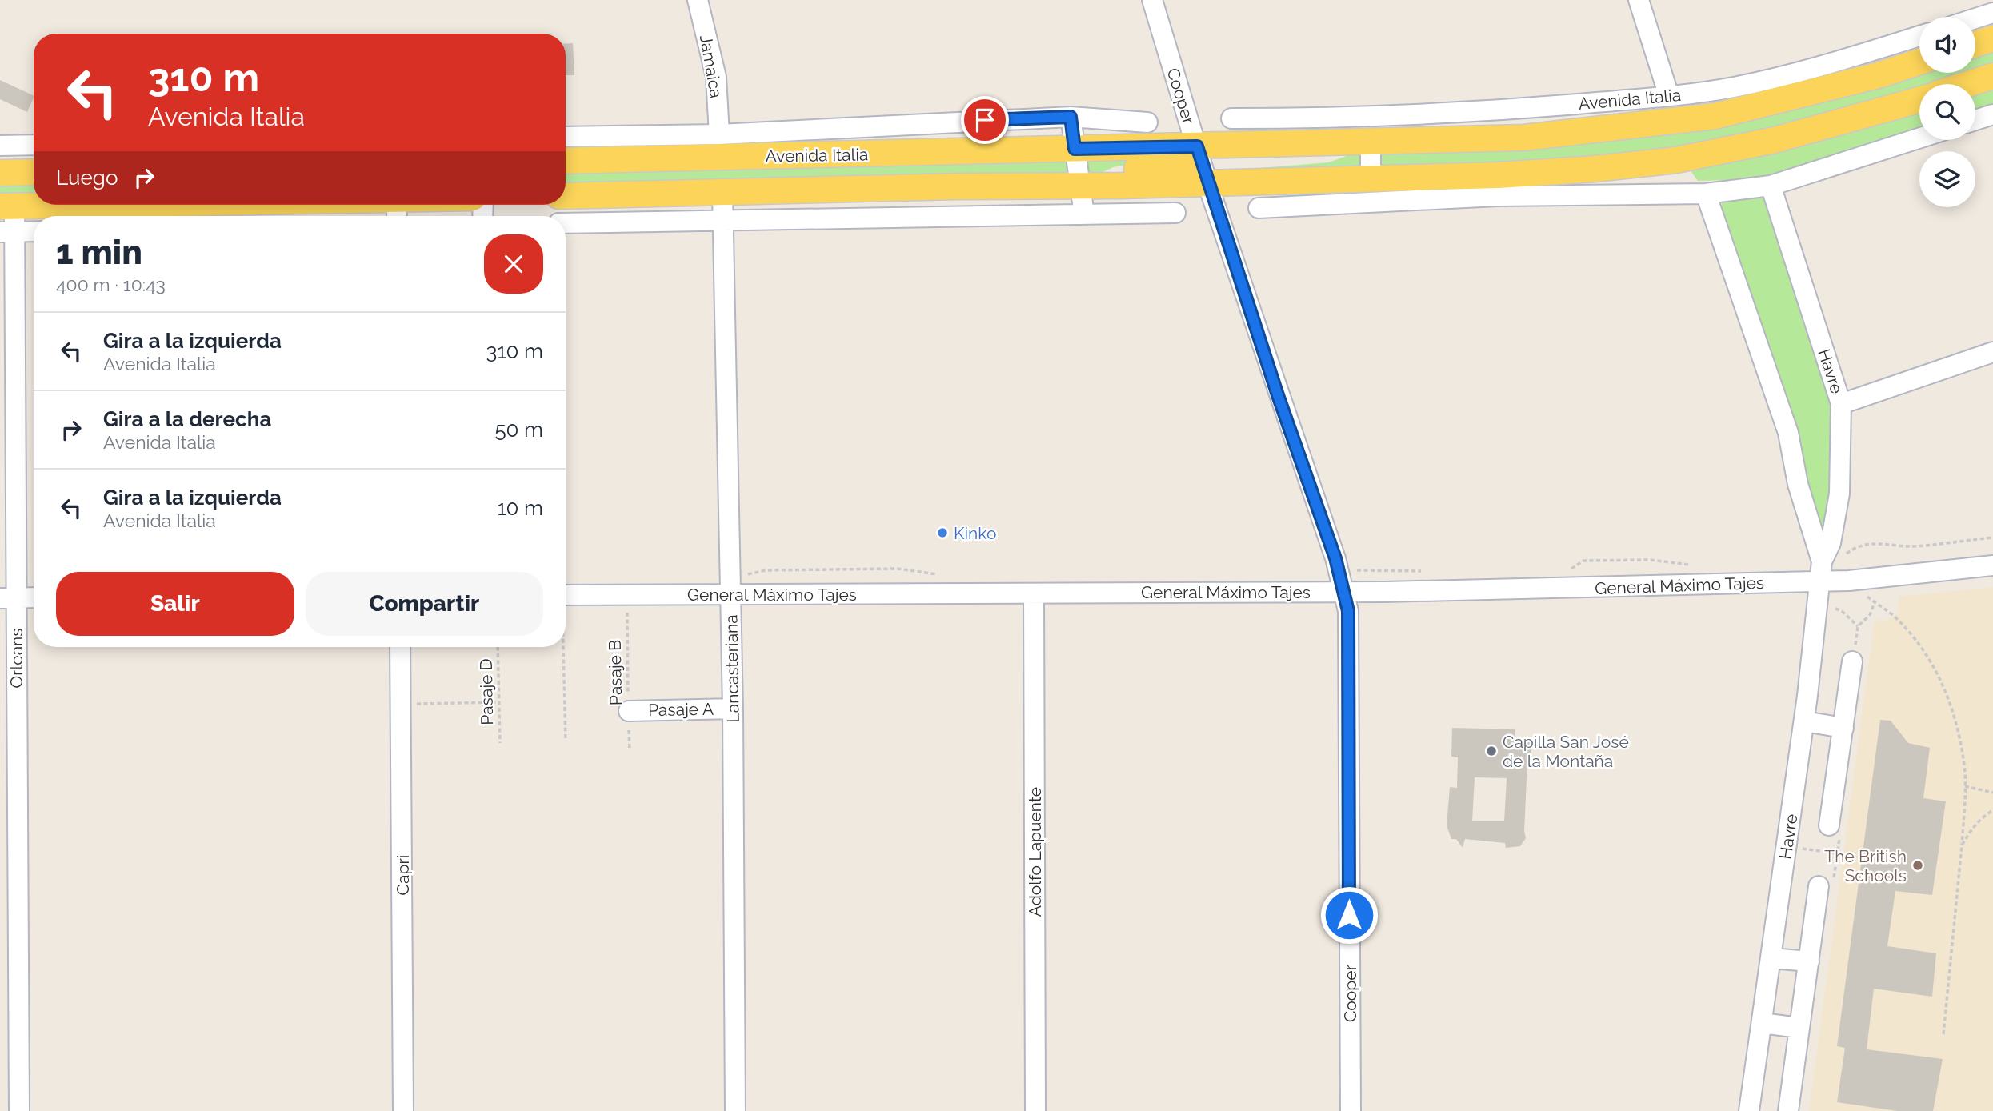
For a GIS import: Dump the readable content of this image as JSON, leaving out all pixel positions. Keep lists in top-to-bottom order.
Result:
{
  "streets": {
    "main road": ["Avenida Italia"],
    "street": [
      "Jamaica",
      "Cooper",
      "Havre",
      "General Máximo Tajes",
      "Orleans",
      "Lancasteriana",
      "Pasaje A",
      "Adolfo Lapuente",
      "Capri"
    ],
    "path": ["Pasaje B", "Pasaje D"]
  },
  "crossings": [
    ["Jamaica", "Avenida Italia"],
    ["Cooper", "Avenida Italia"],
    ["Cooper", "General Máximo Tajes"],
    ["Avenida Italia", "Havre"],
    ["Avenida Italia", "Lancasteriana"],
    ["Havre", "General Máximo Tajes"],
    ["General Máximo Tajes", "Lancasteriana"],
    ["General Máximo Tajes", "Pasaje B"],
    ["General Máximo Tajes", "Adolfo Lapuente"],
    ["Lancasteriana", "Pasaje A"],
    ["Pasaje B", "Pasaje A"]
  ],
  "places": ["Kinko", "Capilla San José de la Montaña", "The British Schools"],
  "page": {
    "turn": ["310 m", "Avenida Italia"],
    "then": "Luego",
    "heading": ["1 min", "400 m · 10:43"],
    "list": [
      {
        "name": "Gira a la izquierda",
        "note": "Avenida Italia",
        "value": "310 m"
      },
      {
        "name": "Gira a la derecha",
        "note": "Avenida Italia",
        "value": "50 m"
      },
      {
        "name": "Gira a la izquierda",
        "note": "Avenida Italia",
        "value": "10 m"
      }
    ],
    "buttons": ["Salir", "Compartir"]
  }
}
